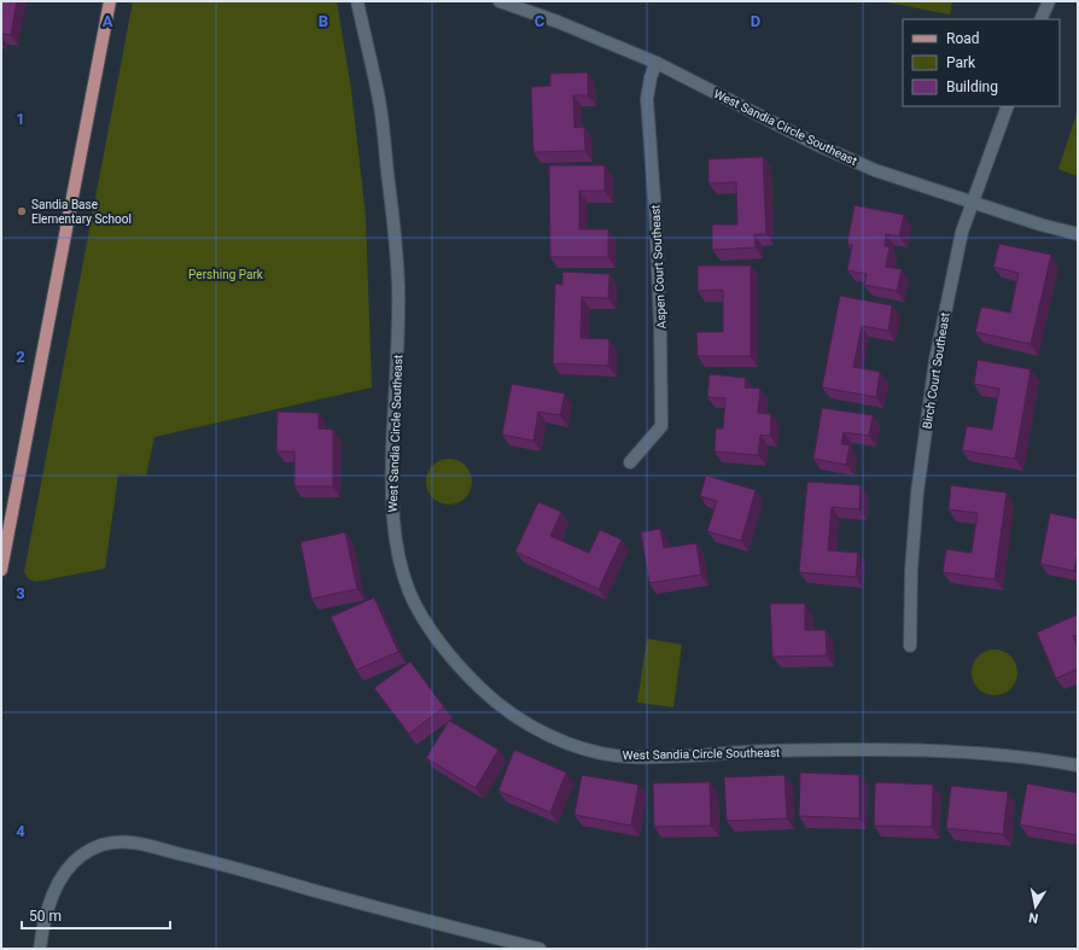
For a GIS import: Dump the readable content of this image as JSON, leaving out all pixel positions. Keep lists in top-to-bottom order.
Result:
{
  "streets": {
    "street": ["West Sandia Circle Southeast", "Aspen Court Southeast", "Birch Court Southeast"]
  },
  "crossings": [
    ["West Sandia Circle Southeast", "Aspen Court Southeast"],
    ["West Sandia Circle Southeast", "Birch Court Southeast"]
  ],
  "parks": ["Pershing Park"],
  "places": ["Sandia Base Elementary School"],
  "legend": ["Road", "Park", "Building"],
  "scale_bar": "50 m",
  "north": "bottom",
  "grid": {
    "columns": [
      "A",
      "B",
      "C",
      "D"
    ],
    "rows": [
      "1",
      "2",
      "3",
      "4"
    ]
  }
}
